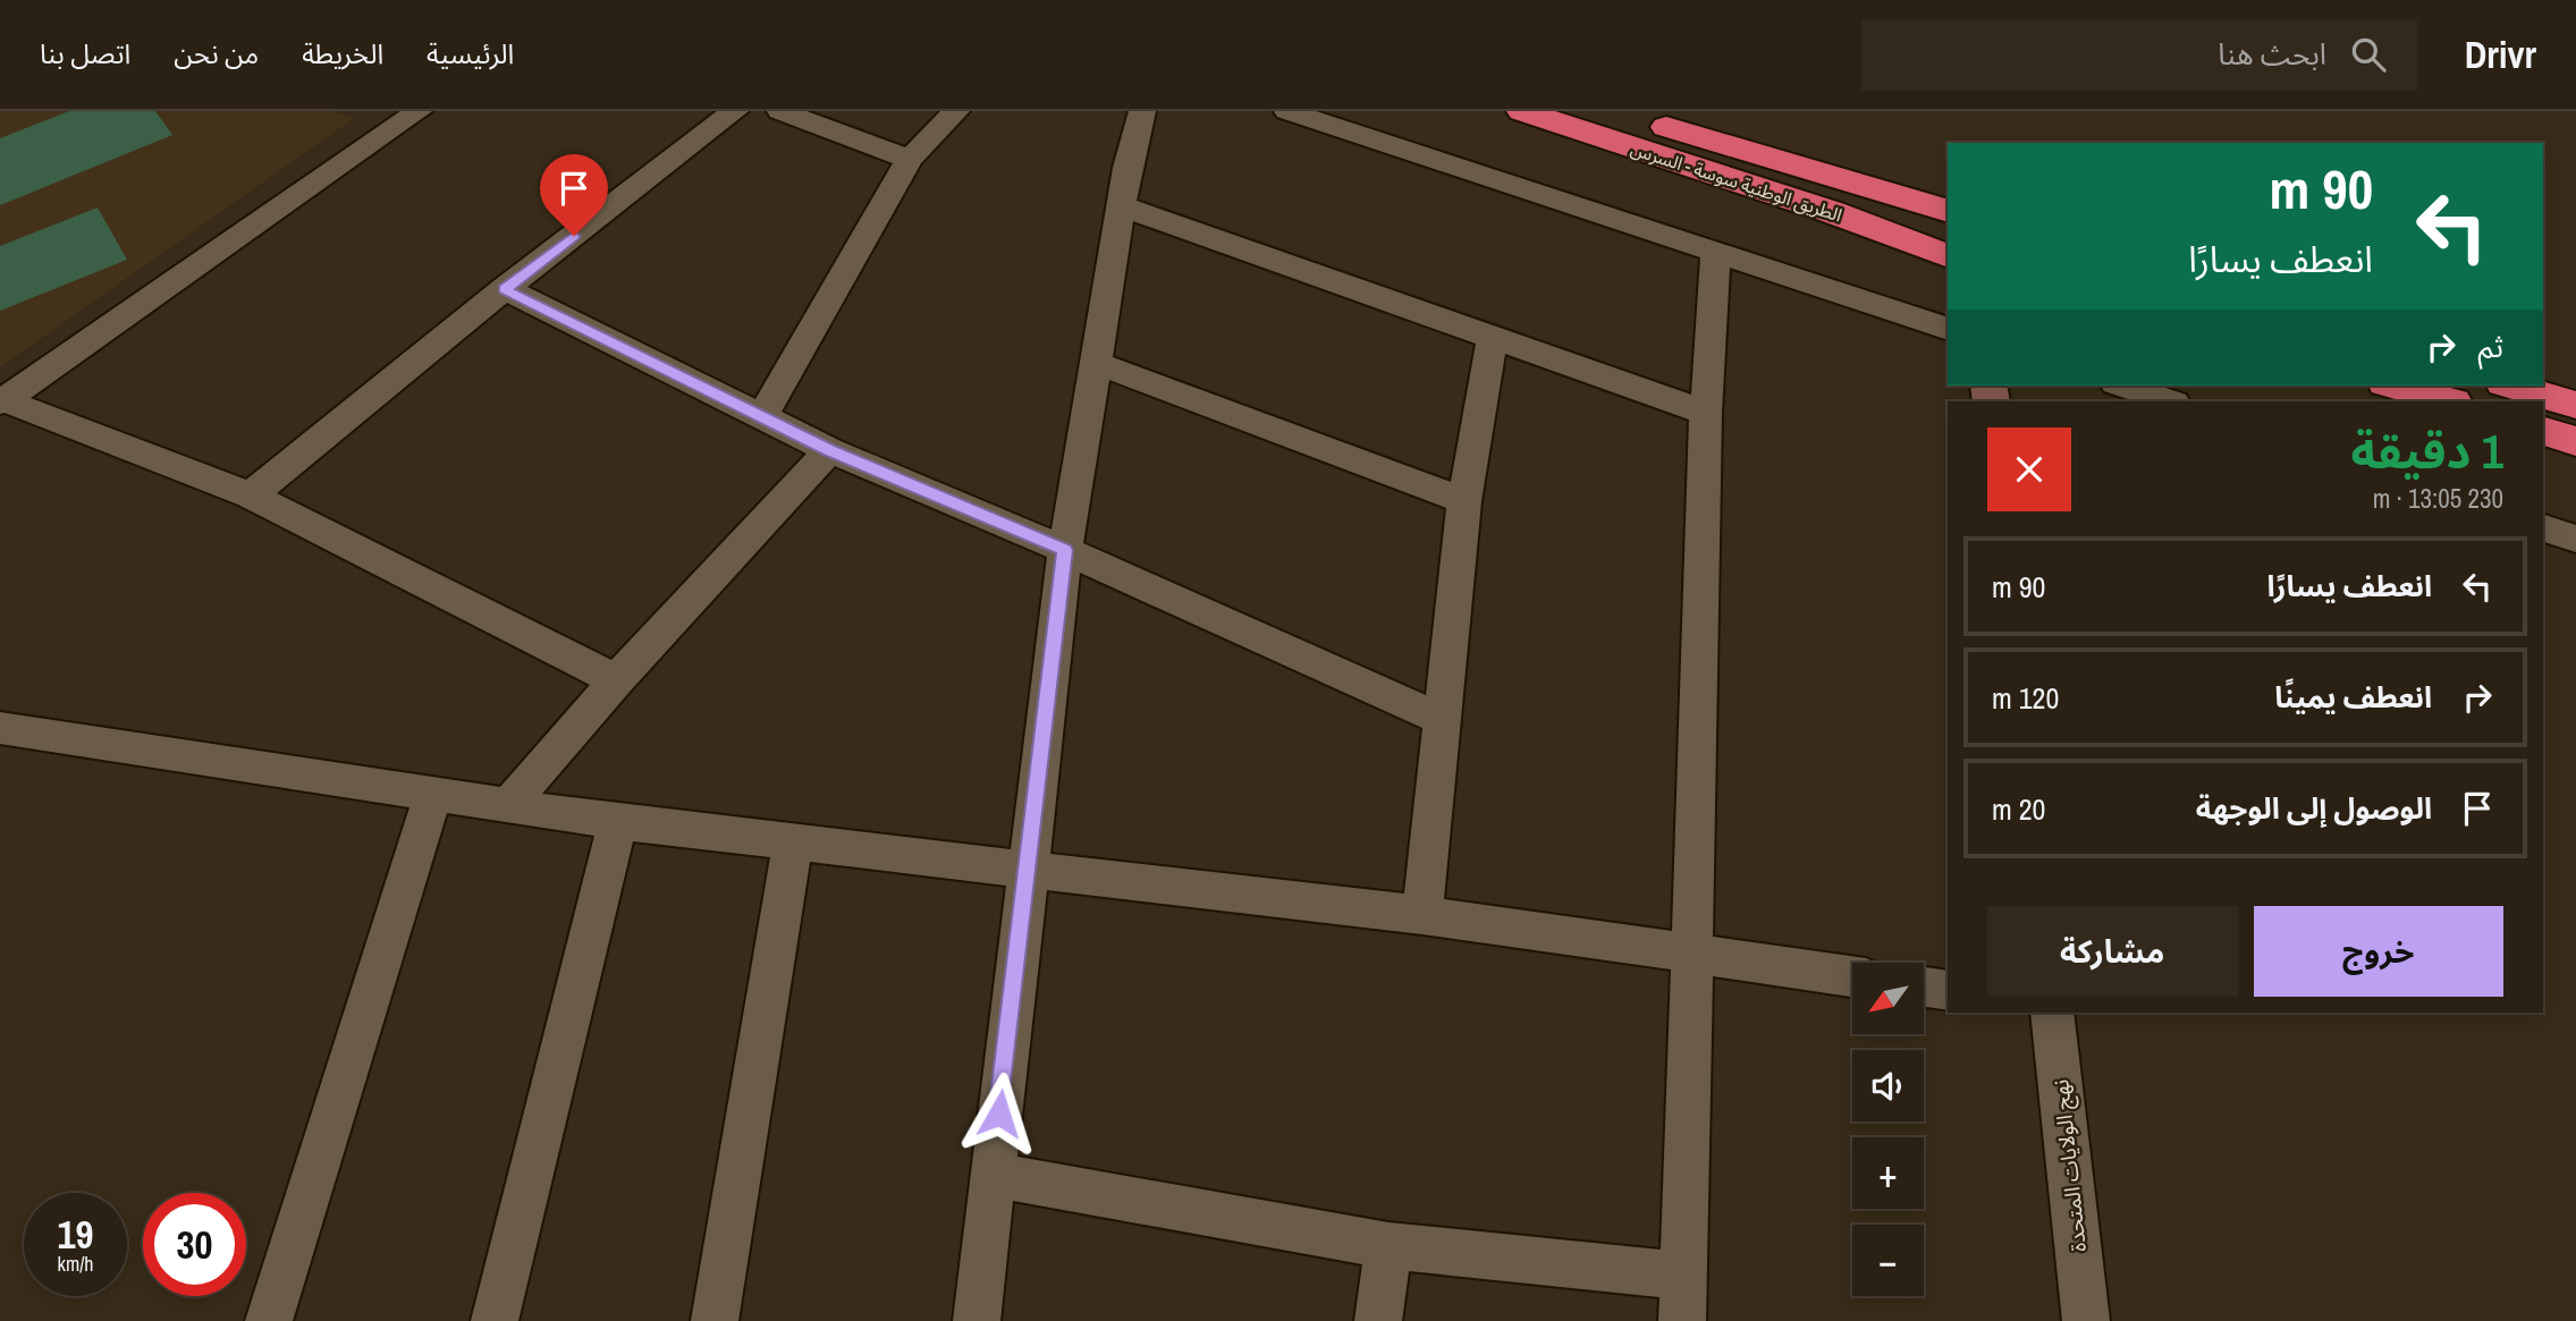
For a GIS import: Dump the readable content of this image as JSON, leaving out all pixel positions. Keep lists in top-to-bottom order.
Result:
{
  "streets": {
    "highway": ["الطريق الوطنية سوسة - السرس"],
    "street": ["نهج الولايات المتحدة"]
  },
  "north": "bottom left",
  "page": {
    "header": "Drivr",
    "search": "ابحث هنا",
    "nav": [
      "الرئيسية",
      "الخريطة",
      "من نحن",
      "اتصل بنا"
    ],
    "turn": ["90 m", "انعطف يسارًا"],
    "then": "ثم",
    "heading": ["1 دقيقة", "230 m · 13:05"],
    "list": [
      {
        "name": "انعطف يسارًا",
        "value": "90 m"
      },
      {
        "name": "انعطف يمينًا",
        "value": "120 m"
      },
      {
        "name": "الوصول إلى الوجهة",
        "value": "20 m"
      }
    ],
    "buttons": ["خروج", "مشاركة"],
    "map_buttons": ["+", "−"],
    "speed": "19 km/h",
    "limit": "30"
  }
}
